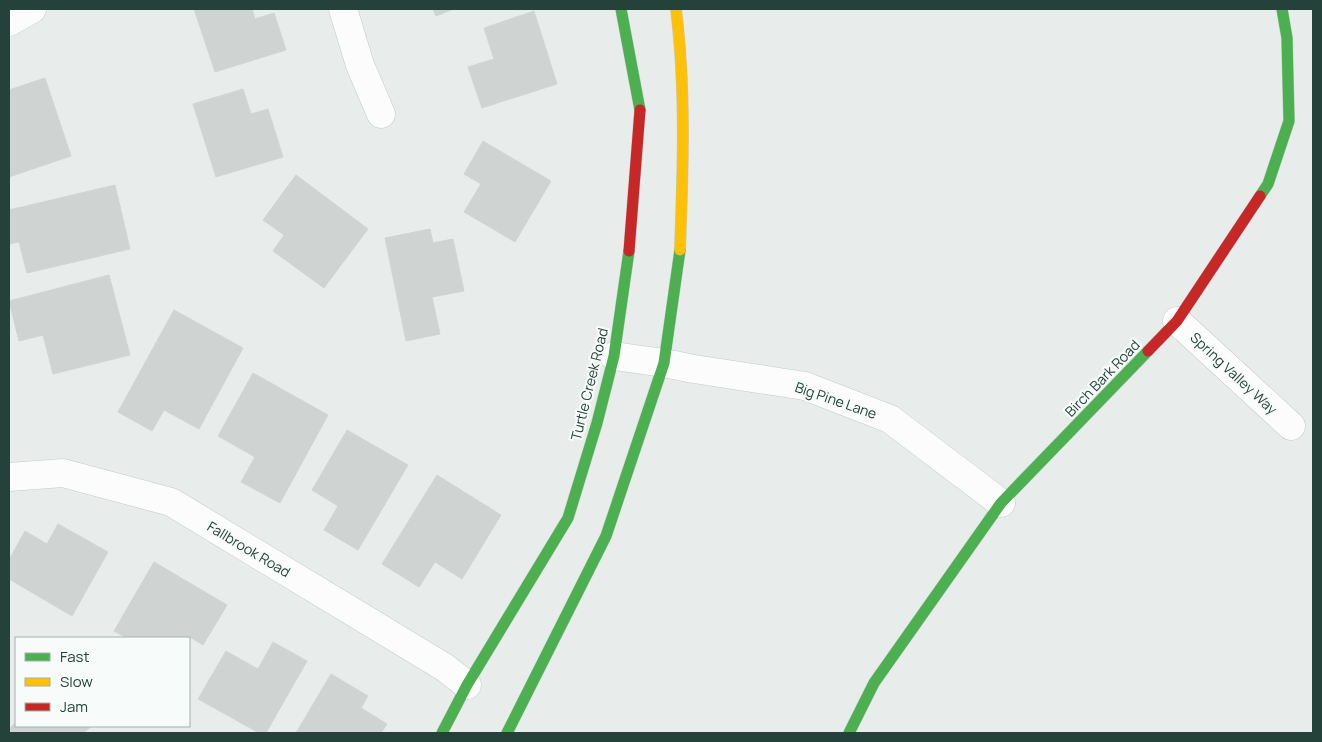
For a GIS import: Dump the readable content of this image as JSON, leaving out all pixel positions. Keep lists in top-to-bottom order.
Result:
{
  "streets": {
    "street": [
      "Spring Valley Way",
      "Birch Bark Road",
      "Turtle Creek Road",
      "Big Pine Lane",
      "Fallbrook Road"
    ]
  },
  "crossings": [
    ["Spring Valley Way", "Birch Bark Road"],
    ["Birch Bark Road", "Big Pine Lane"],
    ["Turtle Creek Road", "Big Pine Lane"],
    ["Turtle Creek Road", "Fallbrook Road"]
  ],
  "legend": ["Fast", "Slow", "Jam"]
}
